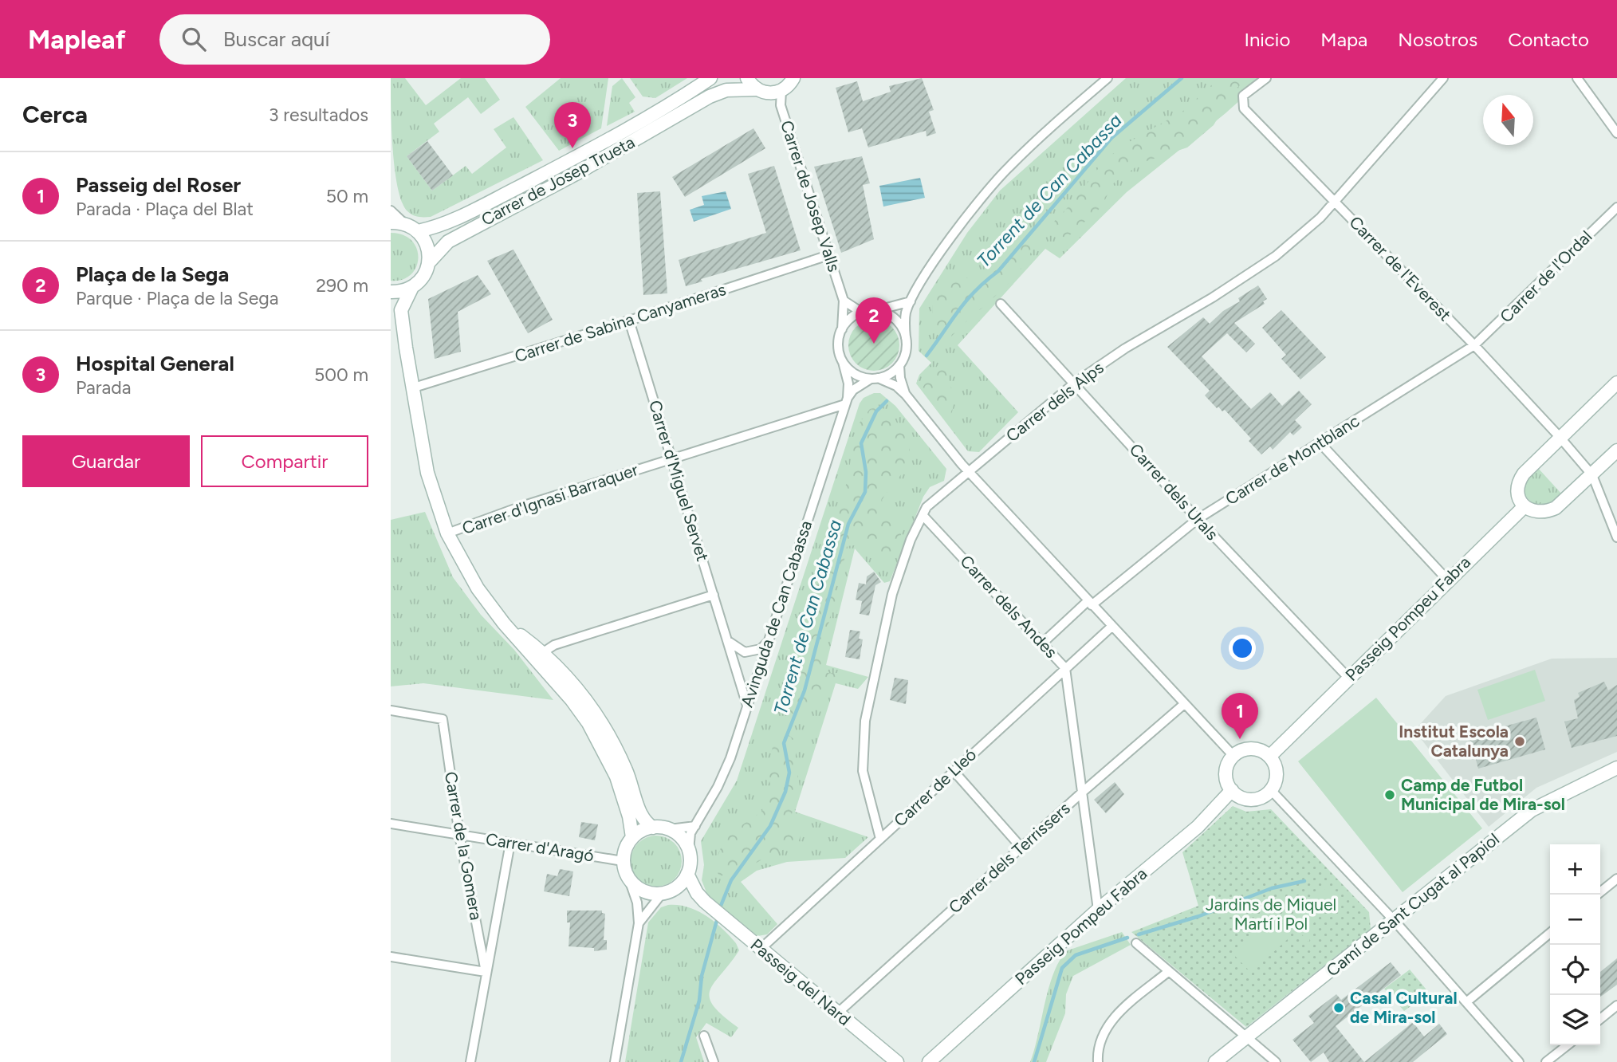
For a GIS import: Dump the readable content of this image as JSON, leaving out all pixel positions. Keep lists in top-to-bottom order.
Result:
{
  "streets": {
    "street": [
      "Carrer de Josep Trueta",
      "Carrer de Josep Valls",
      "Carrer de l'Everest",
      "Carrer de l'Ordal",
      "Carrer de Sabina Canyameras",
      "Carrer dels Alps",
      "Carrer de Montblanc",
      "Carrer d'Miguel Servet",
      "Carrer dels Urals",
      "Carrer d'Ignasi Barraquer",
      "Carrer dels Andes",
      "Avinguda de Can Cabassa",
      "Passeig Pompeu Fabra",
      "Carrer de Lleó",
      "Carrer de la Gomera",
      "Carrer d'Aragó",
      "Carrer dels Terrissers",
      "Camí de Sant Cugat al Papiol",
      "Passeig del Nard"
    ]
  },
  "crossings": [
    ["Carrer de Josep Trueta", "Carrer de Josep Valls"],
    ["Carrer de Josep Valls", "Carrer de Sabina Canyameras"],
    ["Carrer de Josep Valls", "Avinguda de Can Cabassa"],
    ["Carrer de l'Everest", "Carrer de l'Ordal"],
    ["Carrer de l'Everest", "Carrer dels Alps"],
    ["Carrer de l'Everest", "Carrer de Montblanc"],
    ["Carrer de l'Ordal", "Carrer de Montblanc"],
    ["Carrer de Sabina Canyameras", "Carrer d'Miguel Servet"],
    ["Carrer dels Alps", "Carrer dels Urals"],
    ["Carrer dels Alps", "Carrer dels Andes"],
    ["Carrer dels Alps", "Carrer de Lleó"],
    ["Carrer de Montblanc", "Carrer dels Urals"],
    ["Carrer de Montblanc", "Carrer dels Andes"],
    ["Carrer d'Miguel Servet", "Carrer d'Ignasi Barraquer"],
    ["Carrer d'Miguel Servet", "Avinguda de Can Cabassa"],
    ["Carrer dels Urals", "Passeig Pompeu Fabra"],
    ["Carrer d'Ignasi Barraquer", "Avinguda de Can Cabassa"],
    ["Carrer dels Andes", "Passeig Pompeu Fabra"],
    ["Carrer dels Andes", "Carrer de Lleó"],
    ["Carrer dels Andes", "Carrer dels Terrissers"],
    ["Avinguda de Can Cabassa", "Carrer d'Aragó"],
    ["Avinguda de Can Cabassa", "Passeig del Nard"],
    ["Carrer de Lleó", "Passeig del Nard"],
    ["Carrer de la Gomera", "Carrer d'Aragó"],
    ["Carrer d'Aragó", "Passeig del Nard"],
    ["Carrer dels Terrissers", "Passeig del Nard"]
  ],
  "water": ["Torrent de Can Cabassa"],
  "parks": ["Jardins de Miquel Martí i Pol"],
  "places": ["Institut Escola Catalunya", "Camp de Futbol Municipal de Mira-sol", "Casal Cultural de Mira-sol"],
  "north": "top",
  "page": {
    "header": "Mapleaf",
    "search": "Buscar aquí",
    "nav": [
      "Inicio",
      "Mapa",
      "Nosotros",
      "Contacto"
    ],
    "heading": ["Cerca", "3 resultados"],
    "pins": ["3", "2", "1"],
    "list": [
      {
        "mark": "1",
        "name": "Passeig del Roser",
        "note": "Parada · Plaça del Blat",
        "value": "50 m"
      },
      {
        "mark": "2",
        "name": "Plaça de la Sega",
        "note": "Parque · Plaça de la Sega",
        "value": "290 m"
      },
      {
        "mark": "3",
        "name": "Hospital General",
        "note": "Parada",
        "value": "500 m"
      }
    ],
    "buttons": ["Guardar", "Compartir"],
    "map_buttons": ["+", "−"]
  }
}
